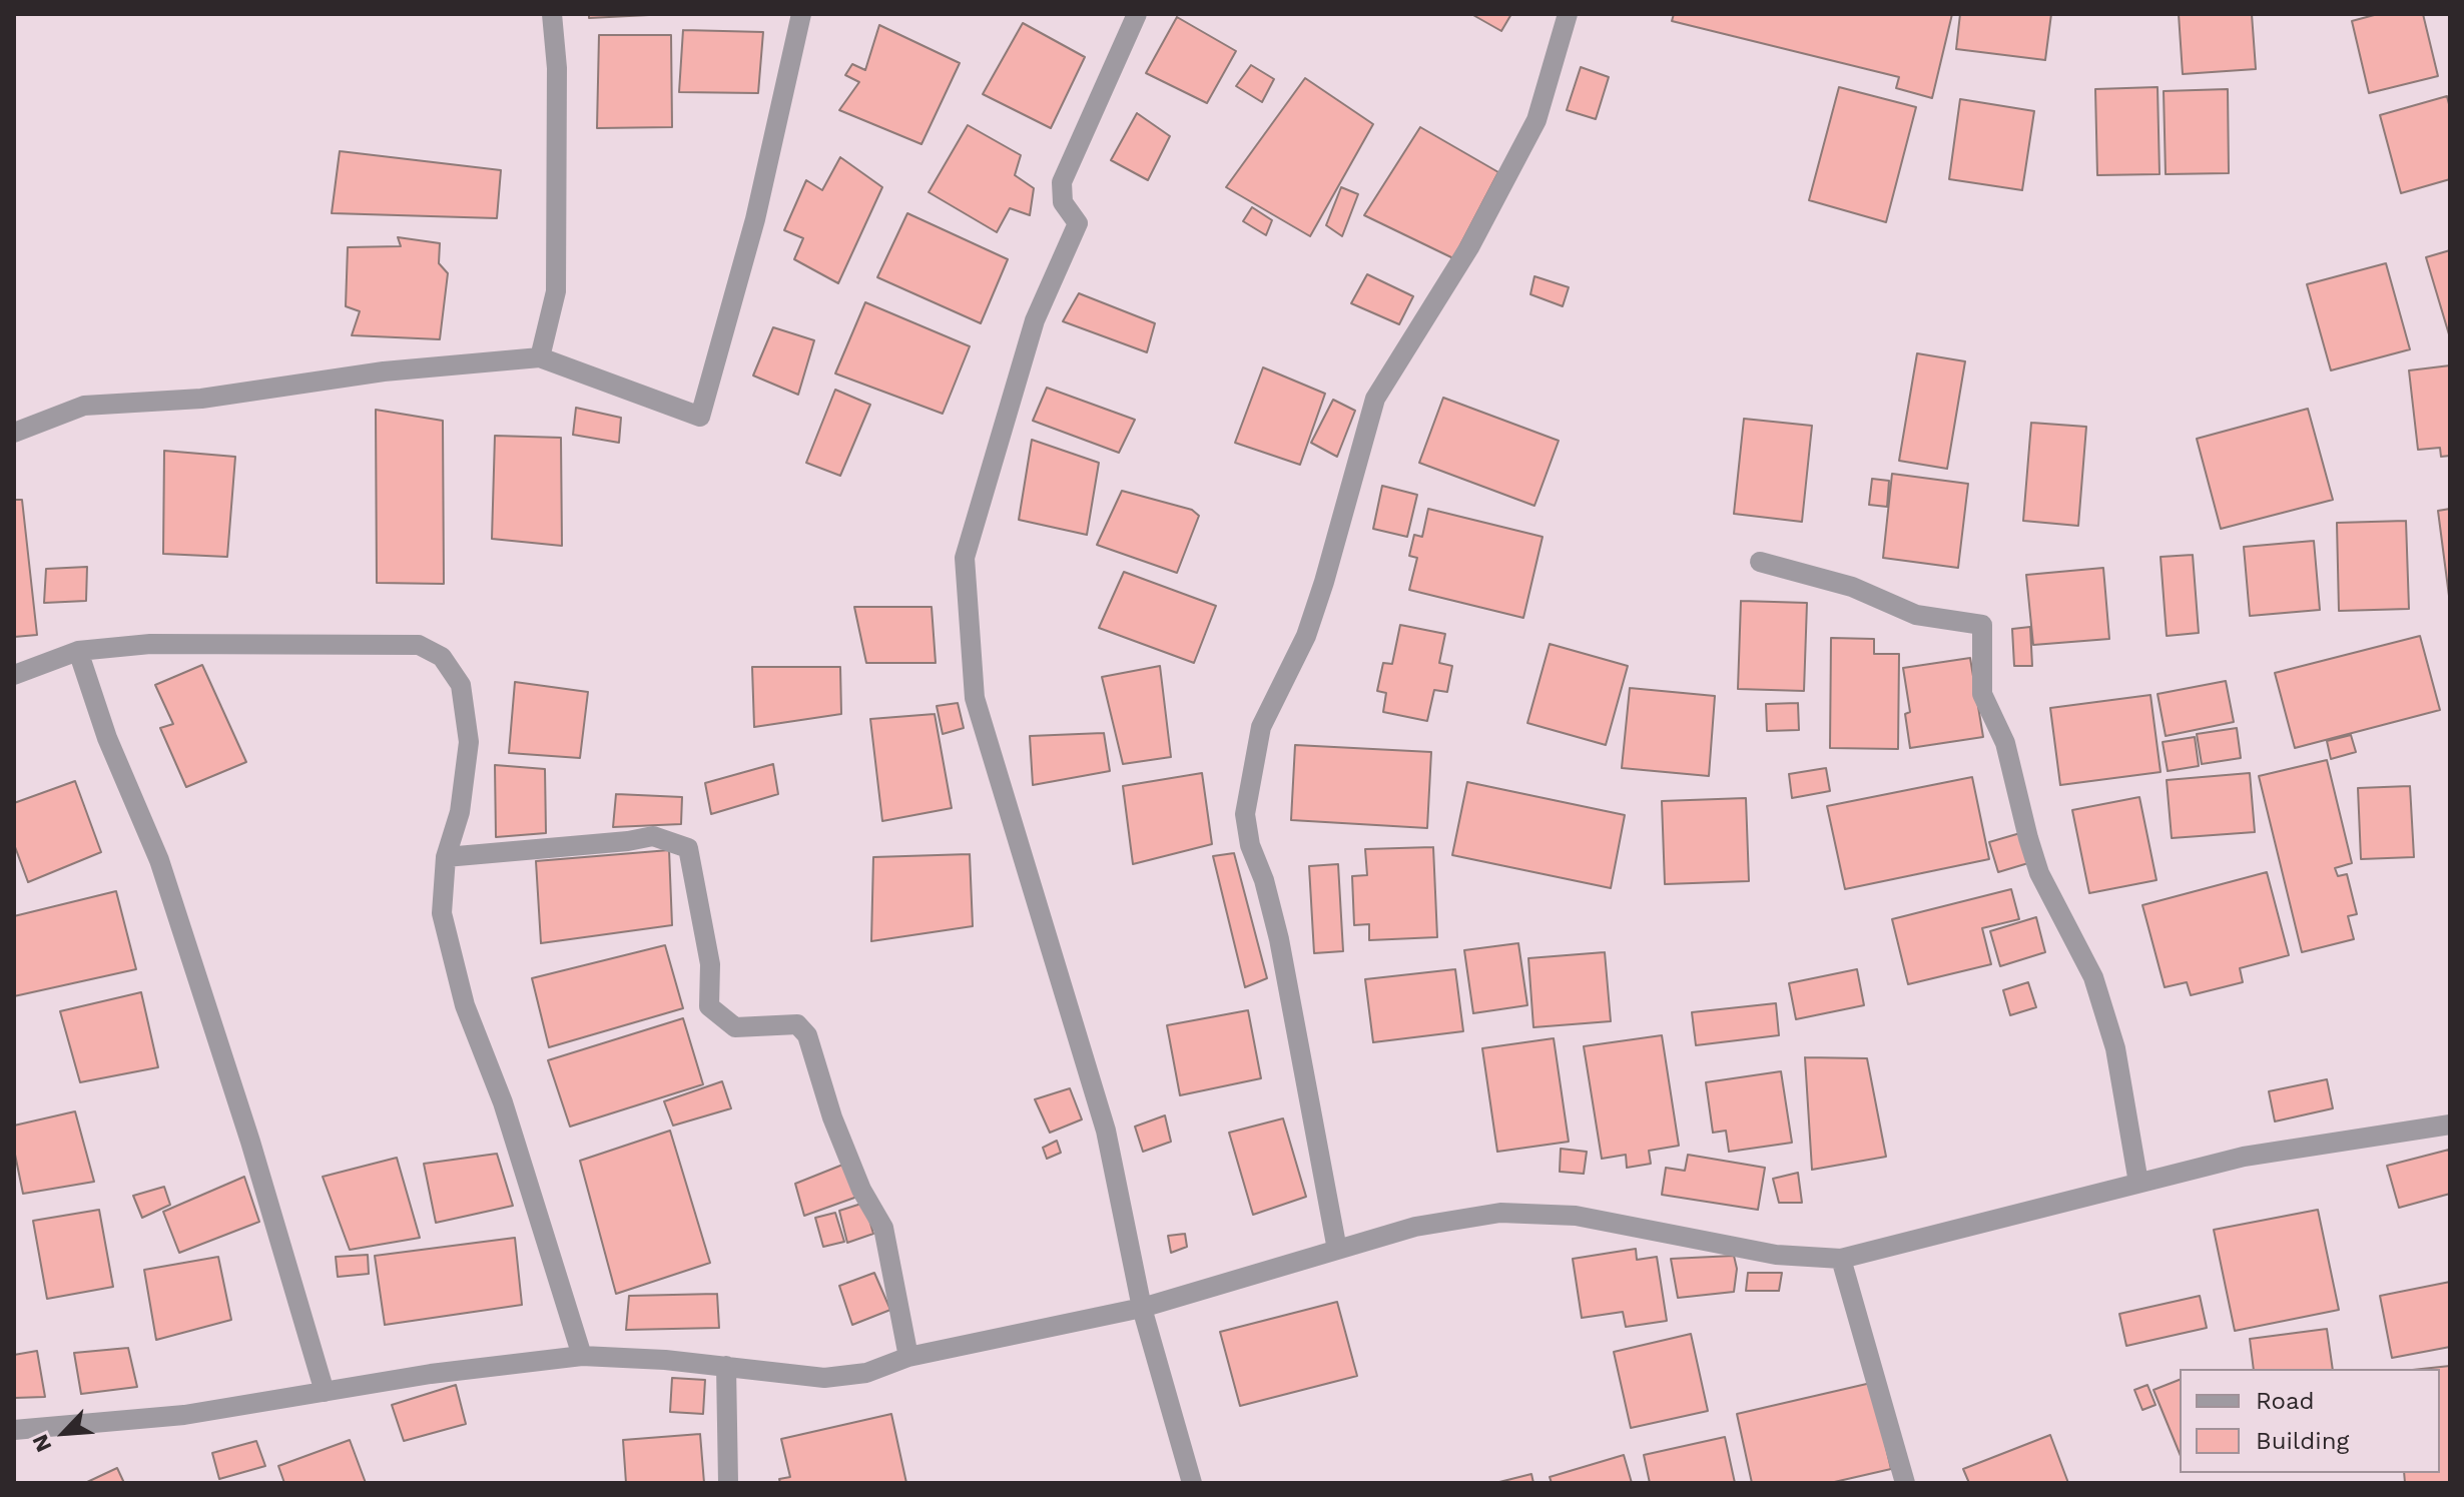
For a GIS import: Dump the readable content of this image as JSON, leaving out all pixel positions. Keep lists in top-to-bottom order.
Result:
{
  "legend": ["Road", "Building"],
  "north": "bottom left"
}
